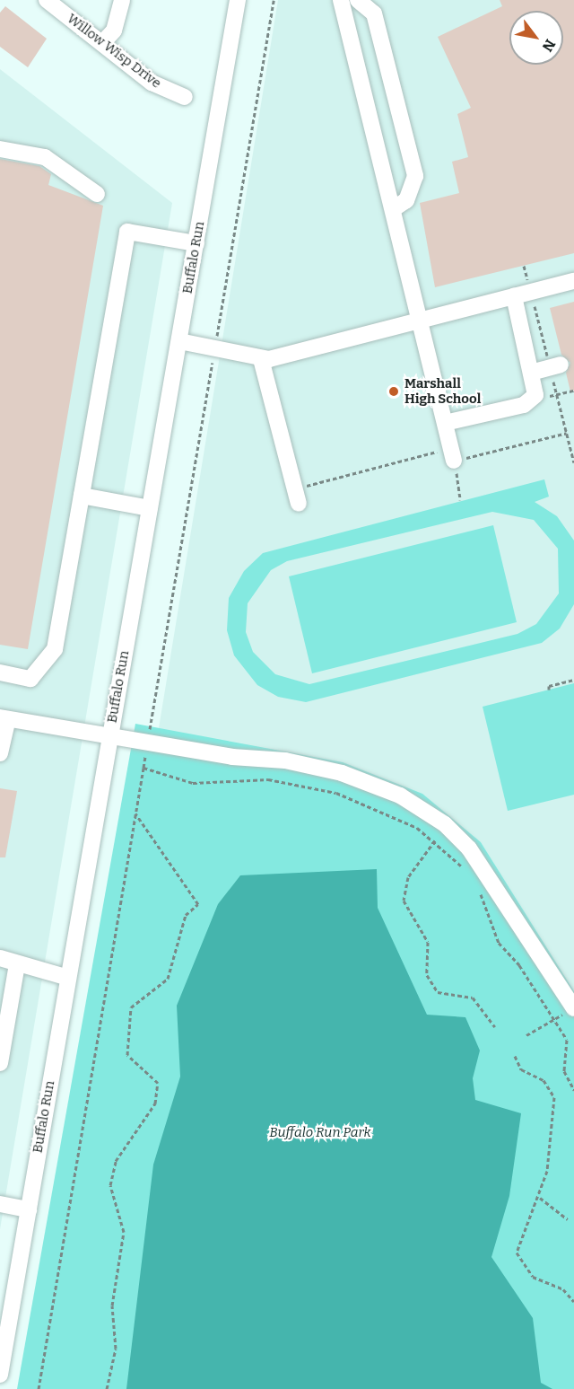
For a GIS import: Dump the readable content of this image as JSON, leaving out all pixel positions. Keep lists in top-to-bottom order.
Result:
{
  "streets": {
    "street": ["Willow Wisp Drive", "Buffalo Run"]
  },
  "parks": ["Buffalo Run Park"],
  "places": ["Marshall High School"],
  "north": "bottom right"
}
